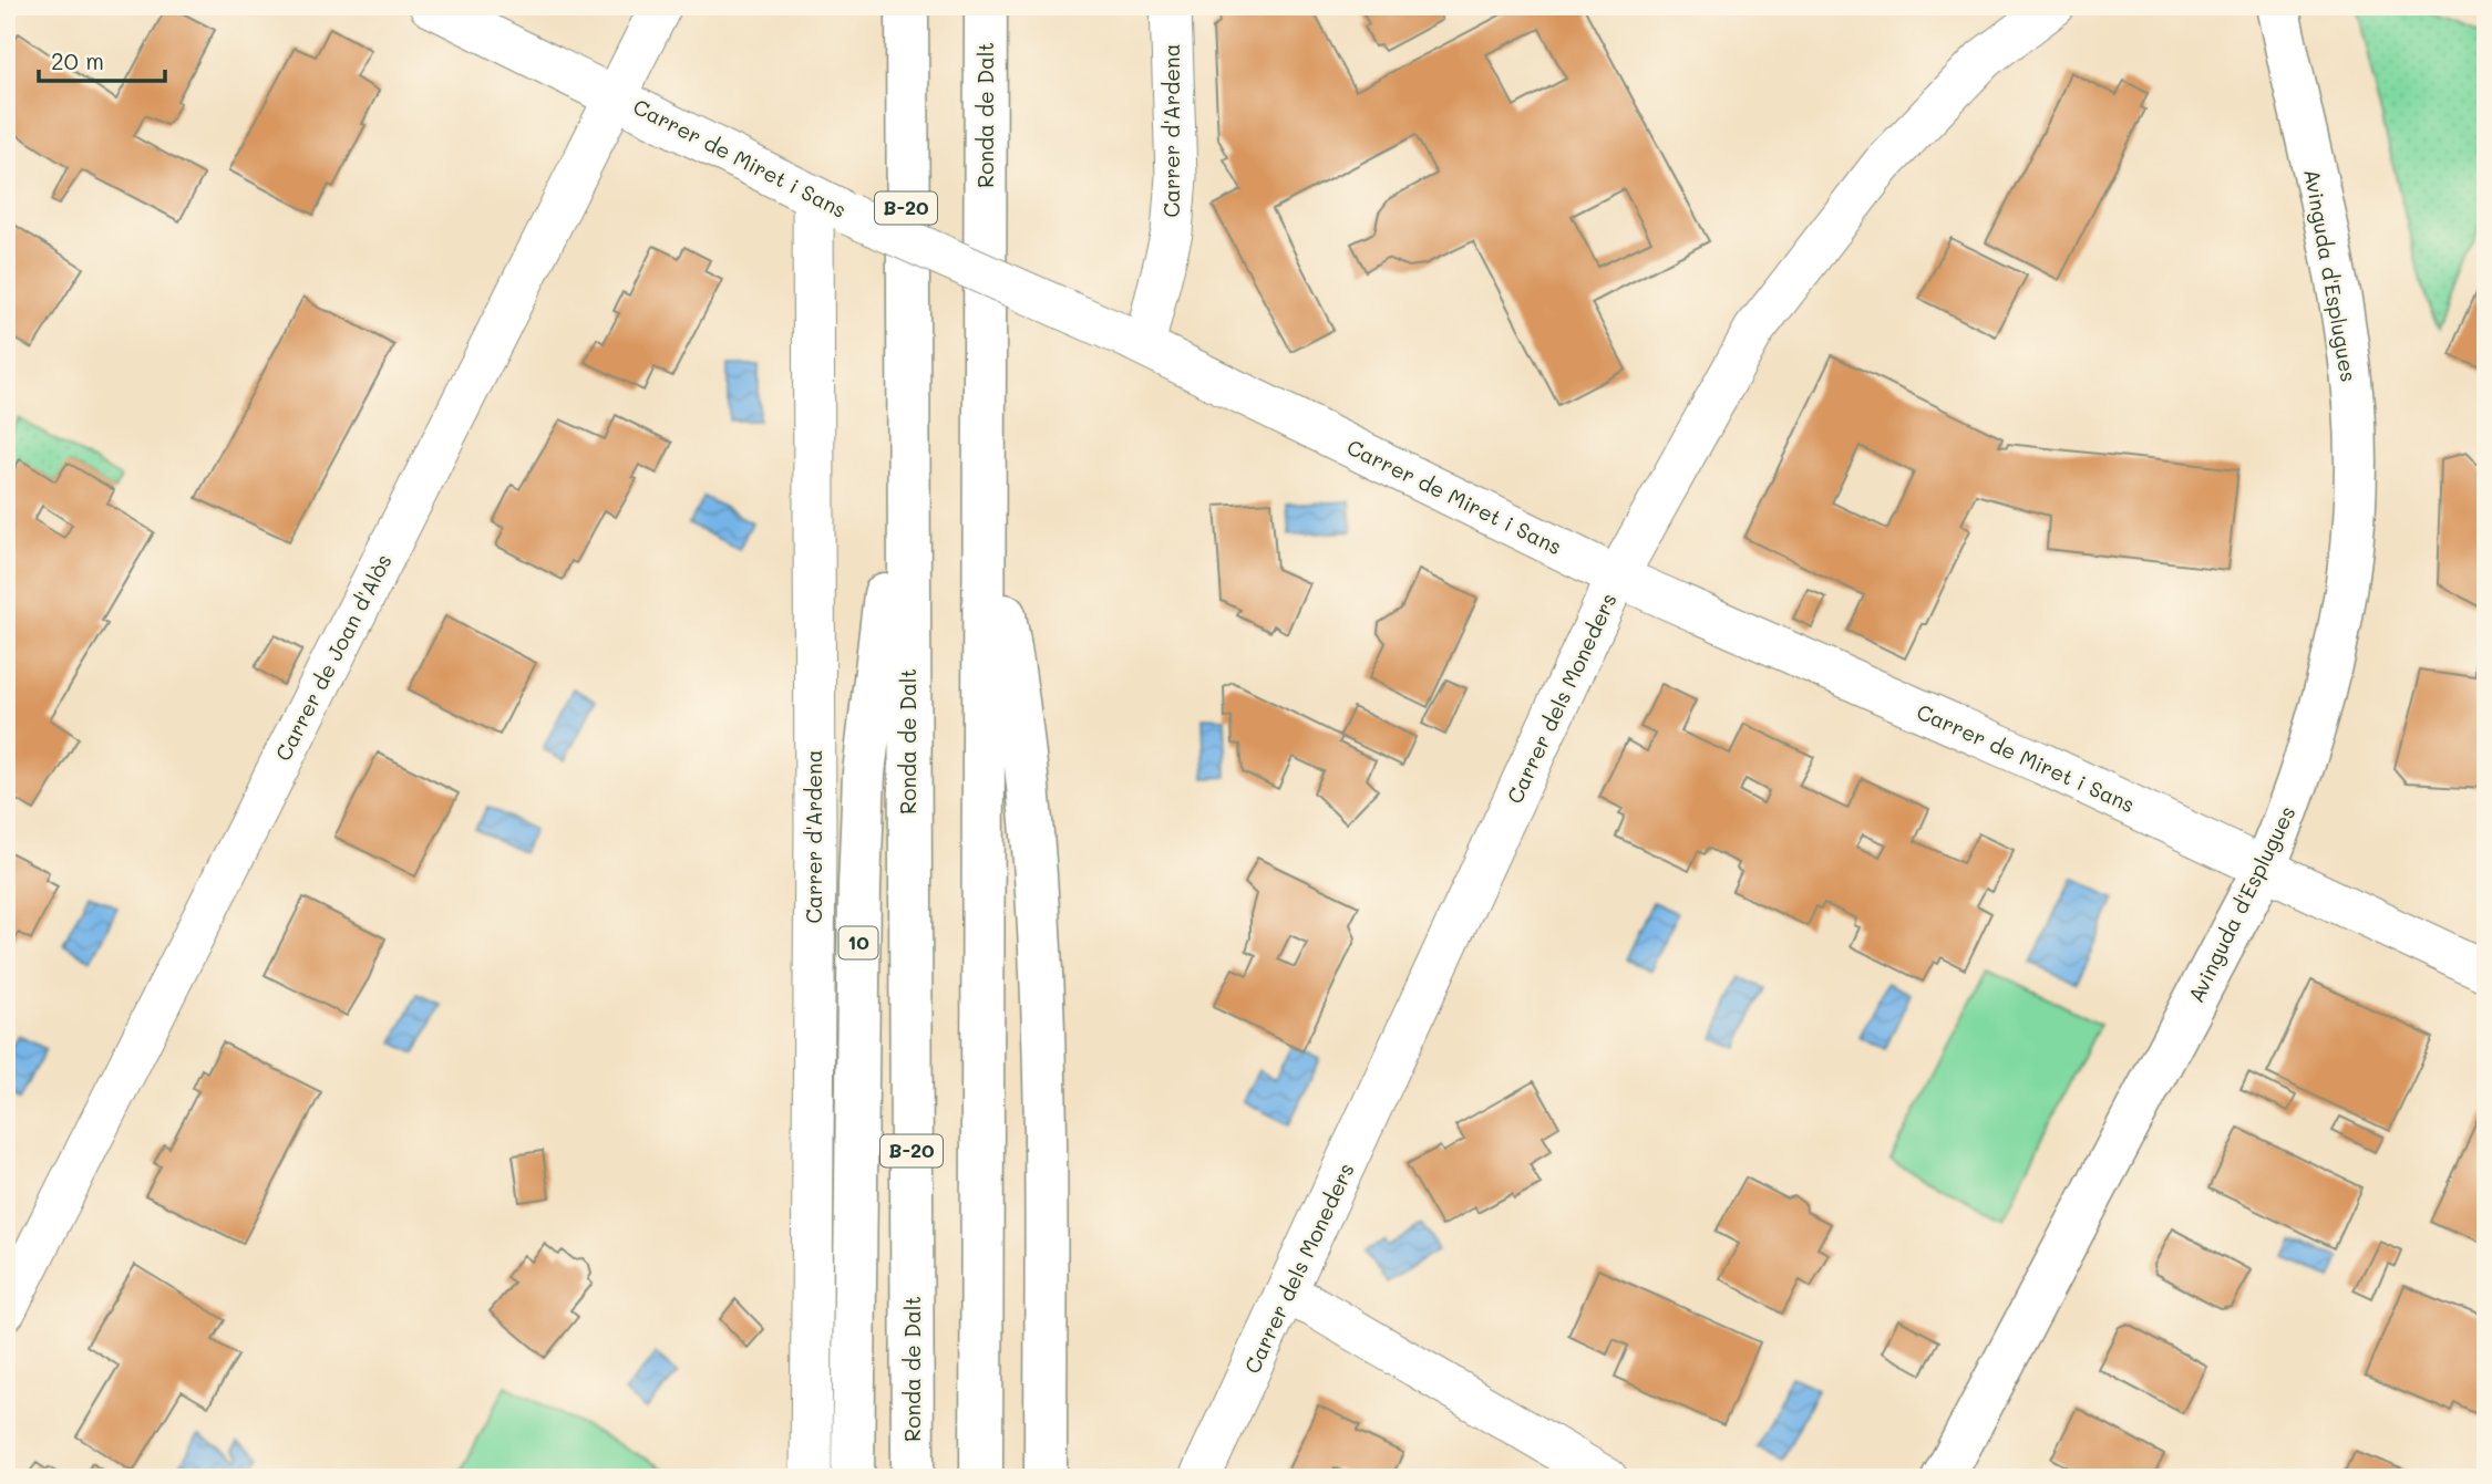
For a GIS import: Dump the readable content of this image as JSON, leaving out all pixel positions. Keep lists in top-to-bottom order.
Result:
{
  "streets": {
    "main road": [
      "Ronda de Dalt",
      "B-20",
      "Avinguda d'Esplugues",
      "10"
    ],
    "street": [
      "Carrer d'Ardena",
      "Carrer de Miret i Sans",
      "Carrer de Joan d'Alòs",
      "Carrer dels Moneders"
    ]
  },
  "crossings": [
    ["Ronda de Dalt", "10"],
    ["Carrer d'Ardena", "Carrer de Miret i Sans"],
    ["Carrer de Miret i Sans", "Avinguda d'Esplugues"],
    ["Carrer de Miret i Sans", "Carrer de Joan d'Alòs"],
    ["Carrer de Miret i Sans", "Carrer dels Moneders"]
  ],
  "scale_bar": "20 m"
}
